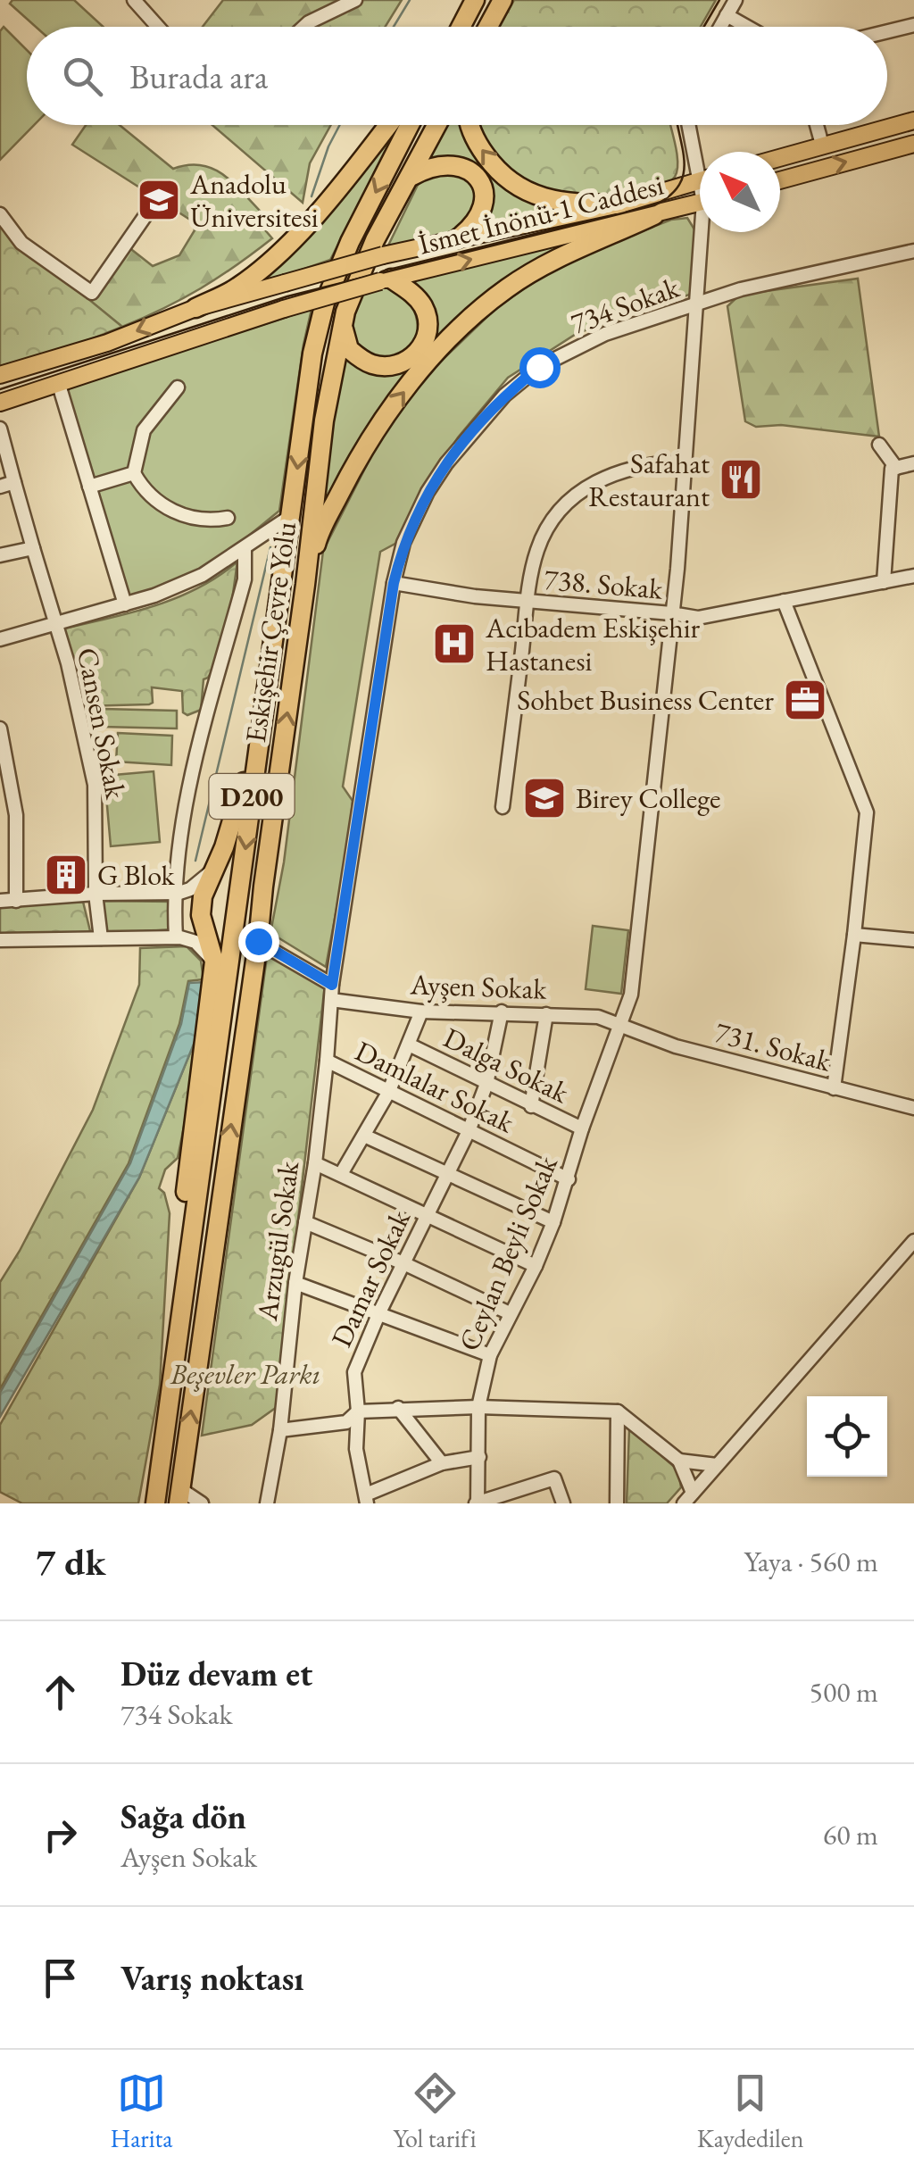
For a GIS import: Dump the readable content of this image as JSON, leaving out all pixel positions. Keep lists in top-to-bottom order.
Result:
{
  "streets": {
    "highway": ["Eskişehir Çevre Yolu", "D200"],
    "main road": ["İsmet İnönü-1 Caddesi"],
    "street": [
      "734 Sokak",
      "738. Sokak",
      "Cansen Sokak",
      "Ayşen Sokak",
      "731. Sokak",
      "Dalga Sokak",
      "Damlalar Sokak",
      "Arzugül Sokak",
      "Ceylan Beyli Sokak",
      "Damar Sokak"
    ]
  },
  "crossings": [
    ["734 Sokak", "738. Sokak"],
    ["734 Sokak", "Arzugül Sokak"],
    ["734 Sokak", "Ceylan Beyli Sokak"],
    ["738. Sokak", "Ceylan Beyli Sokak"],
    ["Ayşen Sokak", "731. Sokak"],
    ["Ayşen Sokak", "Arzugül Sokak"],
    ["Ayşen Sokak", "Ceylan Beyli Sokak"],
    ["Ayşen Sokak", "Damar Sokak"],
    ["731. Sokak", "Ceylan Beyli Sokak"],
    ["Dalga Sokak", "Ceylan Beyli Sokak"],
    ["Dalga Sokak", "Damar Sokak"],
    ["Damlalar Sokak", "Arzugül Sokak"],
    ["Damlalar Sokak", "Ceylan Beyli Sokak"],
    ["Damlalar Sokak", "Damar Sokak"]
  ],
  "parks": ["Beşevler Parkı"],
  "places": {
    "school or university": ["Anadolu Üniversitesi", "Birey College"],
    "restaurant": ["Safahat Restaurant"],
    "hospital": ["Acıbadem Eskişehir Hastanesi"],
    "office": ["Sohbet Business Center"],
    "building": ["G Blok"]
  },
  "north": "top left",
  "page": {
    "search": "Burada ara",
    "heading": ["7 dk", "Yaya · 560 m"],
    "list": [
      ["Düz devam et", "734 Sokak", "500 m"],
      ["Sağa dön", "Ayşen Sokak", "60 m"],
      "Varış noktası"
    ],
    "nav": ["Harita", "Yol tarifi", "Kaydedilen"]
  }
}
